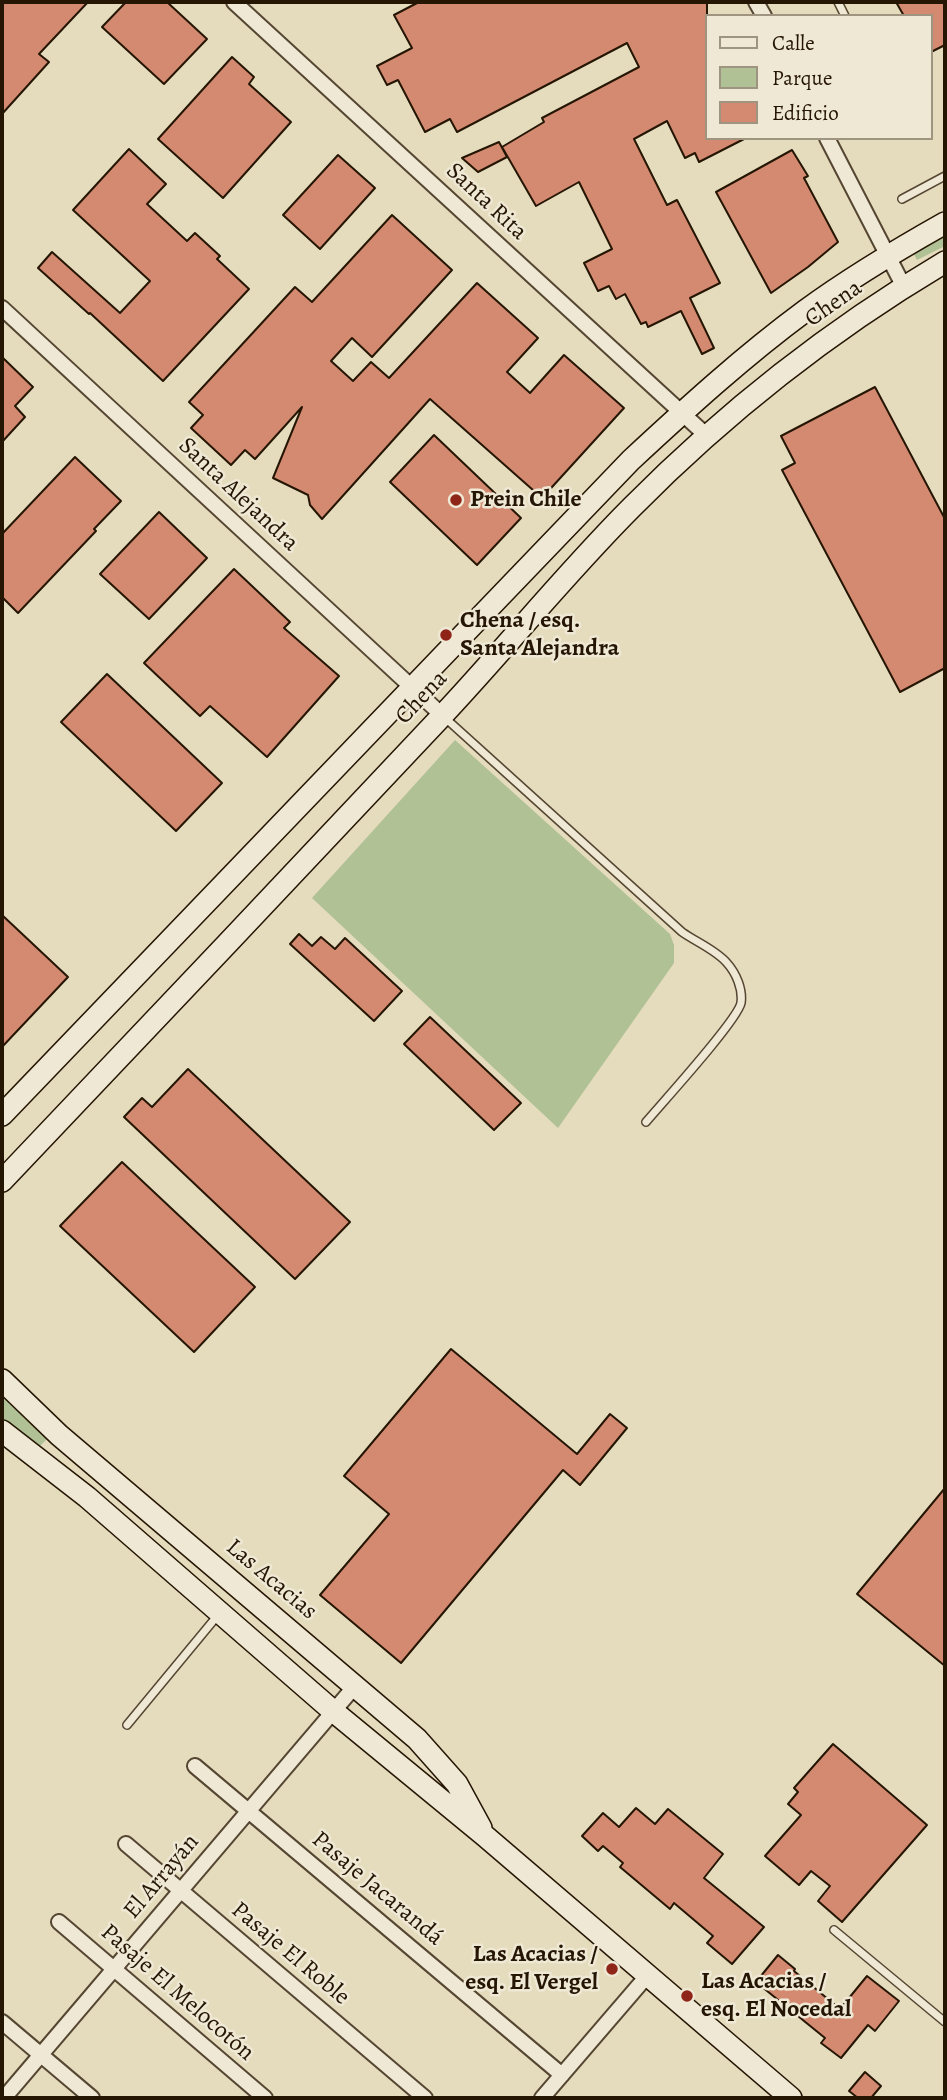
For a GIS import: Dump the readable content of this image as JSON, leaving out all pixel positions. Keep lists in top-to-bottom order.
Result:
{
  "streets": {
    "street": [
      "Santa Rita",
      "Chena",
      "Santa Alejandra",
      "Las Acacias",
      "El Arrayán",
      "Pasaje Jacarandá",
      "Pasaje El Roble",
      "Pasaje El Melocotón"
    ]
  },
  "crossings": [
    ["Santa Rita", "Chena"],
    ["Chena", "Santa Alejandra"],
    ["Las Acacias", "El Arrayán"],
    ["El Arrayán", "Pasaje Jacarandá"],
    ["El Arrayán", "Pasaje El Roble"],
    ["El Arrayán", "Pasaje El Melocotón"]
  ],
  "places": [
    "Prein Chile",
    "Chena / esq. Santa Alejandra",
    "Las Acacias / esq. El Vergel",
    "Las Acacias / esq. El Nocedal"
  ],
  "legend": ["Calle", "Parque", "Edificio"]
}
